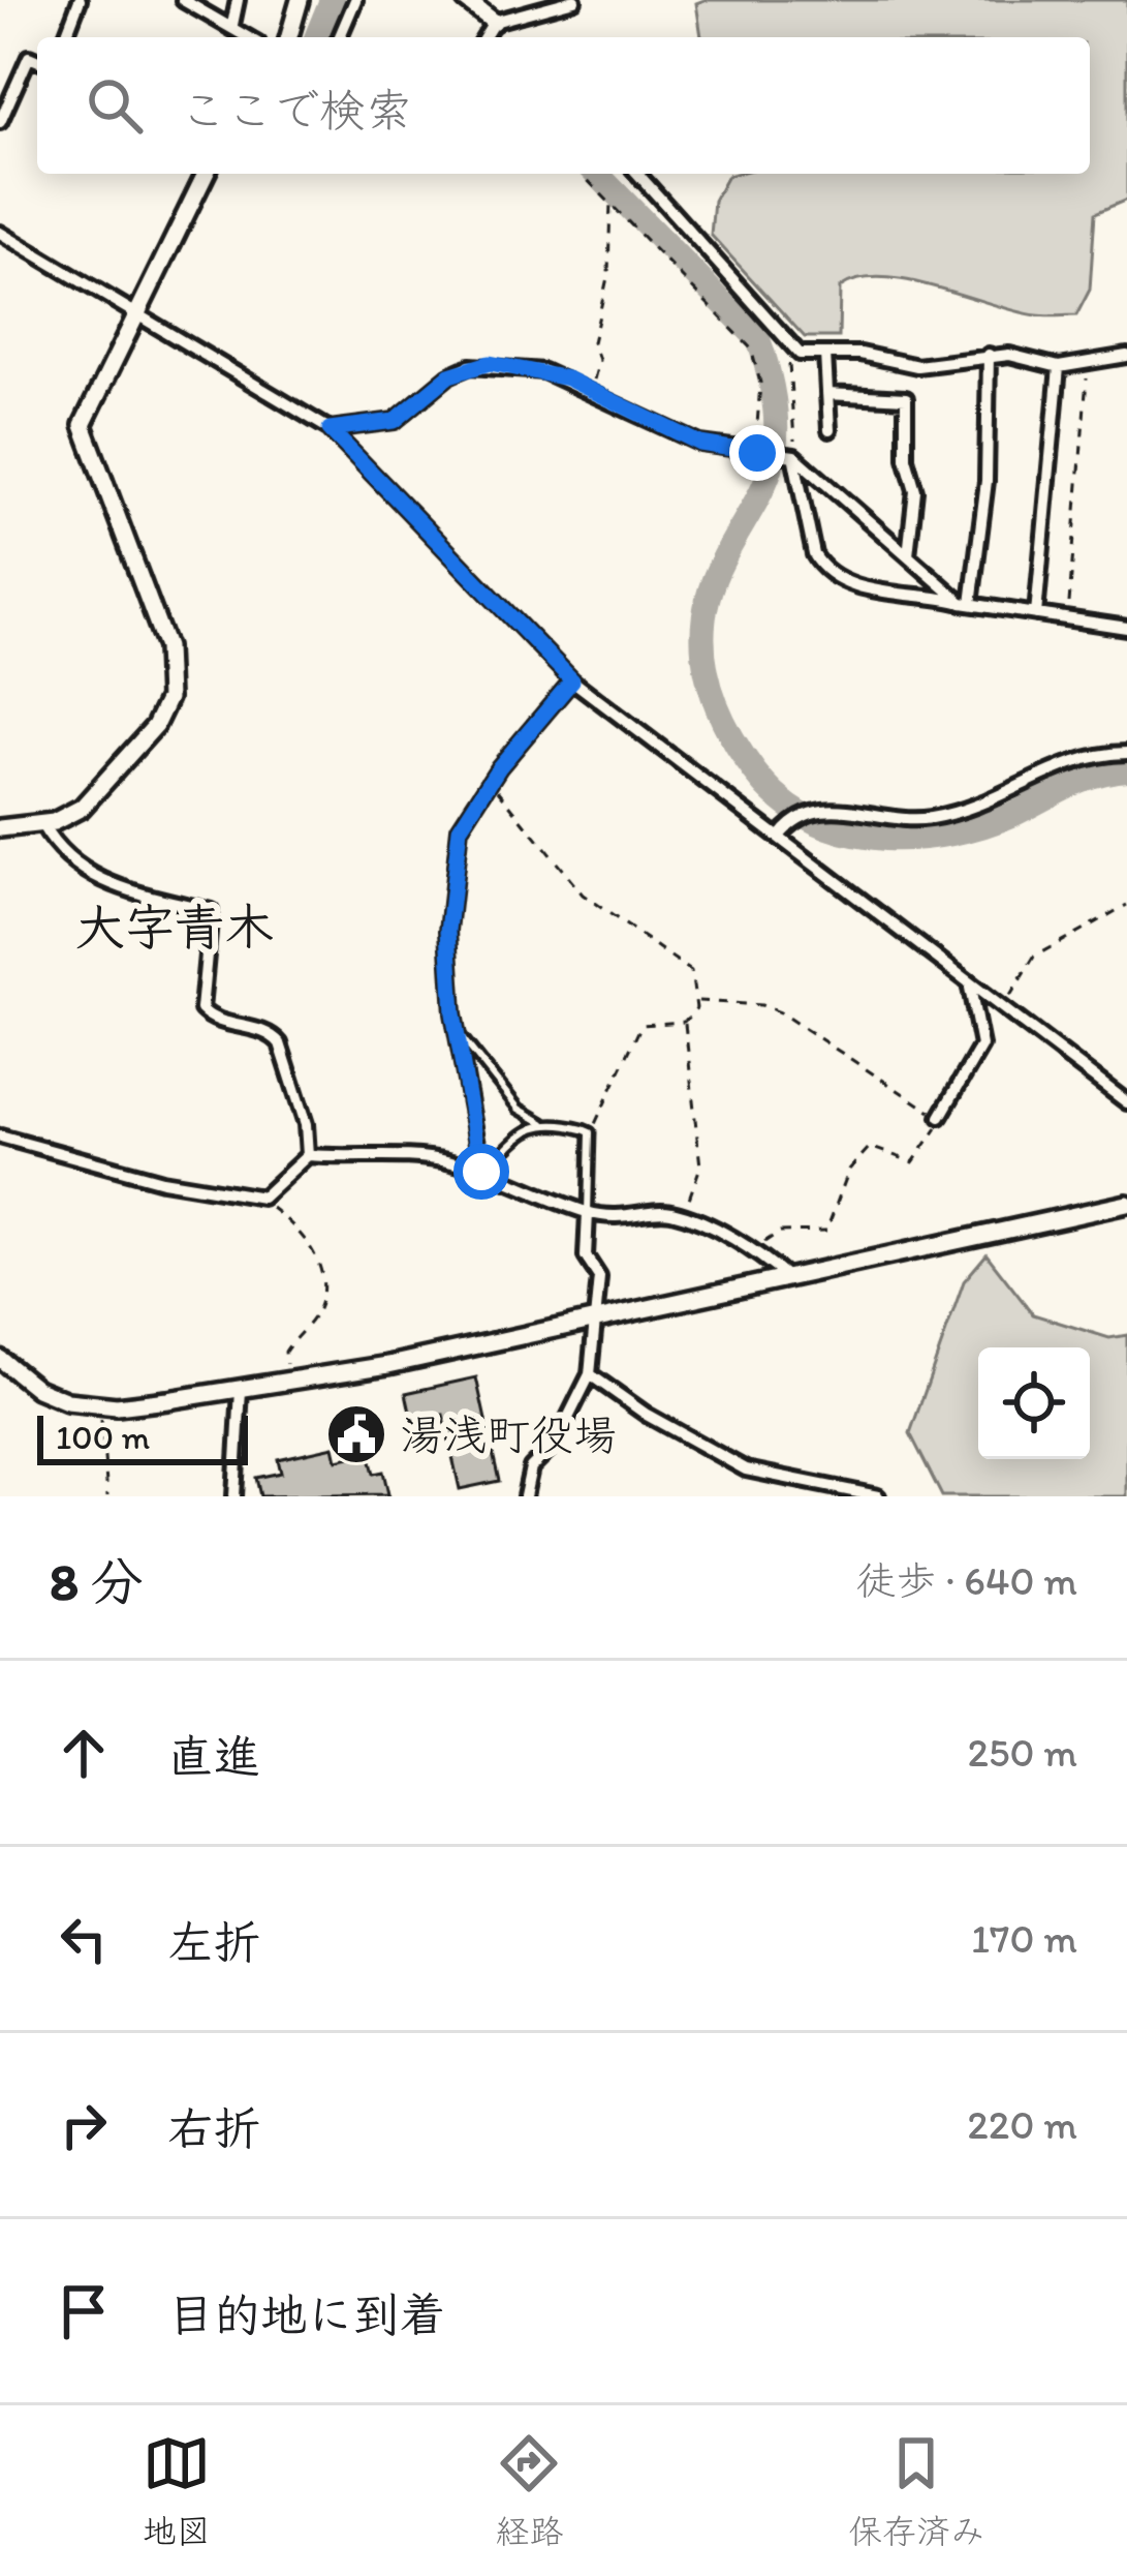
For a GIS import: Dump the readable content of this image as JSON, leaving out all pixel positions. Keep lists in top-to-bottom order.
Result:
{
  "districts": ["大字青木"],
  "places": {
    "public building": ["湯浅町役場"]
  },
  "scale_bar": "100 m",
  "page": {
    "search": "ここで検索",
    "scale": "100 m",
    "heading": ["8 分", "徒歩 · 640 m"],
    "list": [
      ["直進", "250 m"],
      ["左折", "170 m"],
      ["右折", "220 m"],
      "目的地に到着"
    ],
    "nav": ["地図", "経路", "保存済み"]
  }
}
